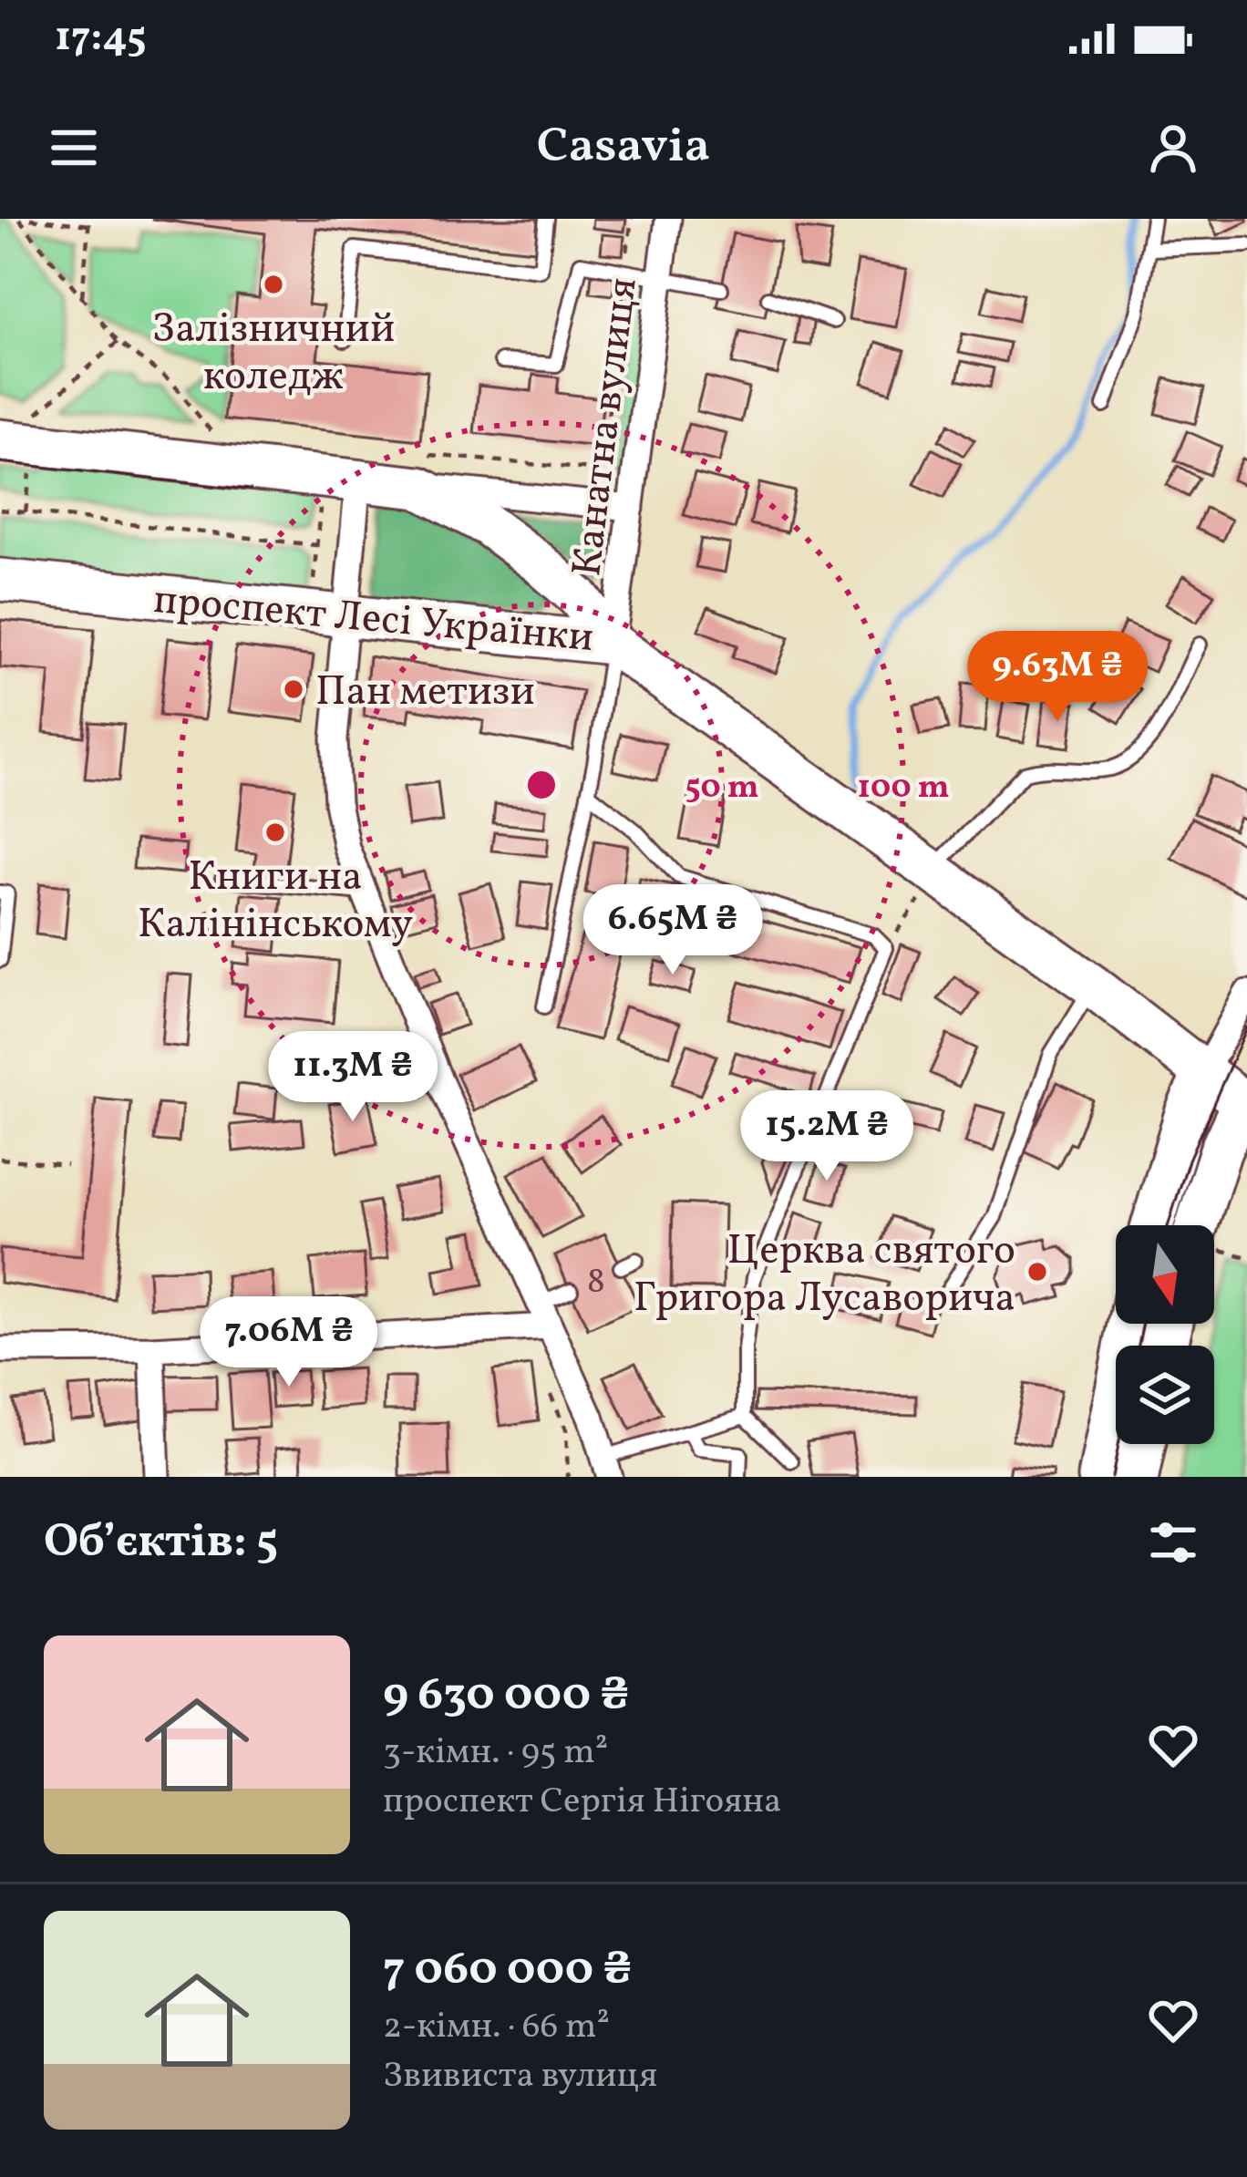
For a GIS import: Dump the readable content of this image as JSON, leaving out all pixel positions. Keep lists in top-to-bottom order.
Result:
{
  "streets": {
    "main road": ["проспект Лесі Українки"],
    "street": ["Канатна вулиця"]
  },
  "crossings": [
    ["Канатна вулиця", "проспект Лесі Українки"]
  ],
  "places": [
    "Залізничний коледж",
    "Пан метизи",
    "Книги на Калінінському",
    "Церква святого Григора Лусаворича"
  ],
  "house_numbers": ["8"],
  "north": "bottom",
  "page": {
    "status": "17:45",
    "header": "Casavia",
    "price": [
      "9.63M ₴",
      "6.65M ₴",
      "11.3M ₴",
      "15.2M ₴",
      "7.06M ₴"
    ],
    "heading": "Об’єктів: 5",
    "list": [
      {
        "name": "9 630 000 ₴",
        "note": "3-кімн. · 95 m² · проспект Сергія Нігояна"
      },
      {
        "name": "7 060 000 ₴",
        "note": "2-кімн. · 66 m² · Звивиста вулиця"
      }
    ]
  },
  "rings": ["50 m", "100 m"]
}
